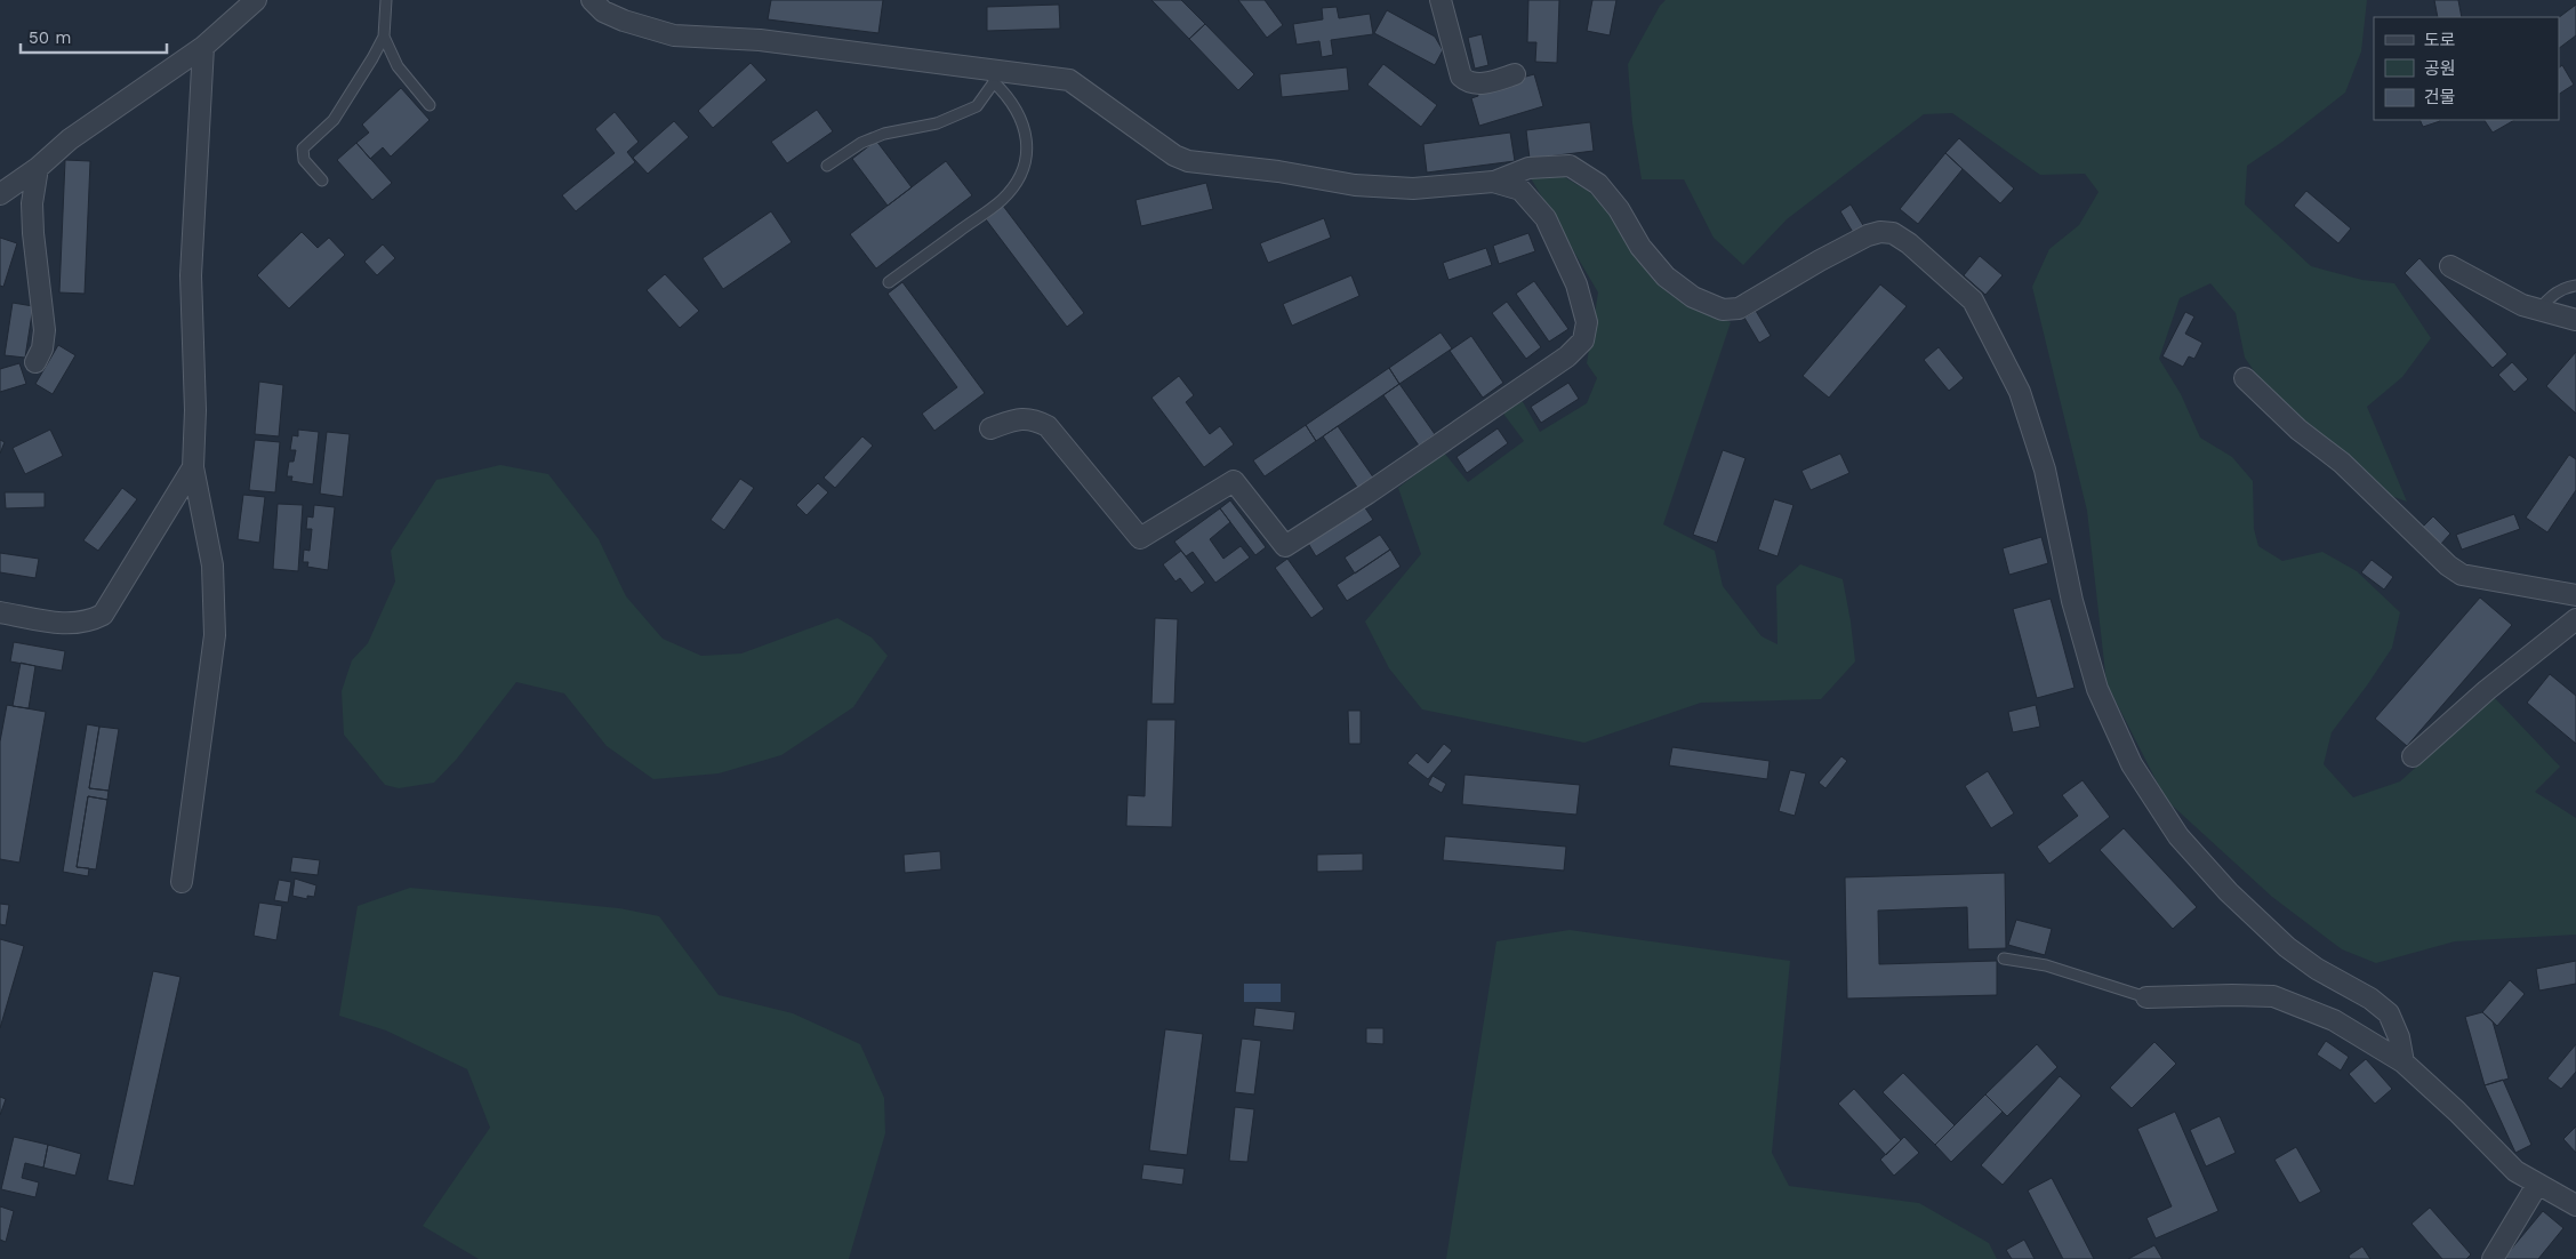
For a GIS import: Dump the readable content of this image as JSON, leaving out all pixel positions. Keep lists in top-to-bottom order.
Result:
{
  "legend": ["도로", "공원", "건물"],
  "scale_bar": "50 m"
}
